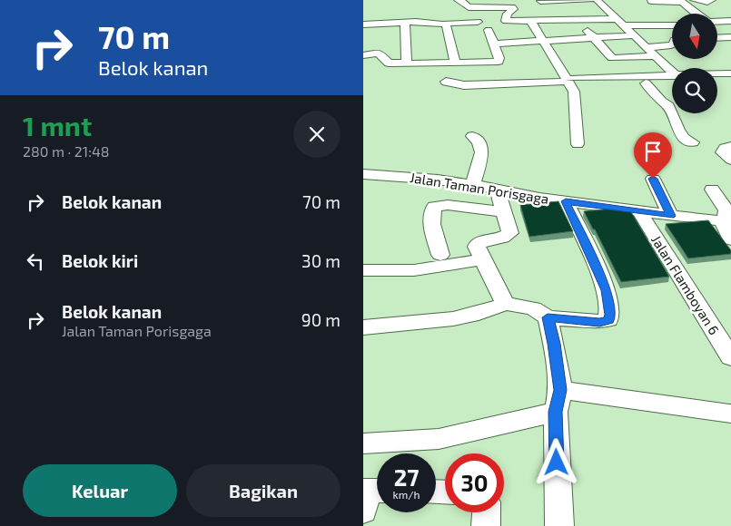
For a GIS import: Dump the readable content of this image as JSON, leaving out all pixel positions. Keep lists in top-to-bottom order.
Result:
{
  "streets": {
    "street": ["Jalan Taman Porisgaga", "Jalan Flamboyan 6"]
  },
  "crossings": [
    ["Jalan Taman Porisgaga", "Jalan Flamboyan 6"]
  ],
  "north": "bottom",
  "page": {
    "turn": ["70 m", "Belok kanan"],
    "heading": ["1 mnt", "280 m · 21:48"],
    "list": [
      {
        "name": "Belok kanan",
        "value": "70 m"
      },
      {
        "name": "Belok kiri",
        "value": "30 m"
      },
      {
        "name": "Belok kanan",
        "note": "Jalan Taman Porisgaga",
        "value": "90 m"
      }
    ],
    "speed": "27 km/h",
    "limit": "30",
    "buttons": ["Keluar", "Bagikan"]
  }
}
